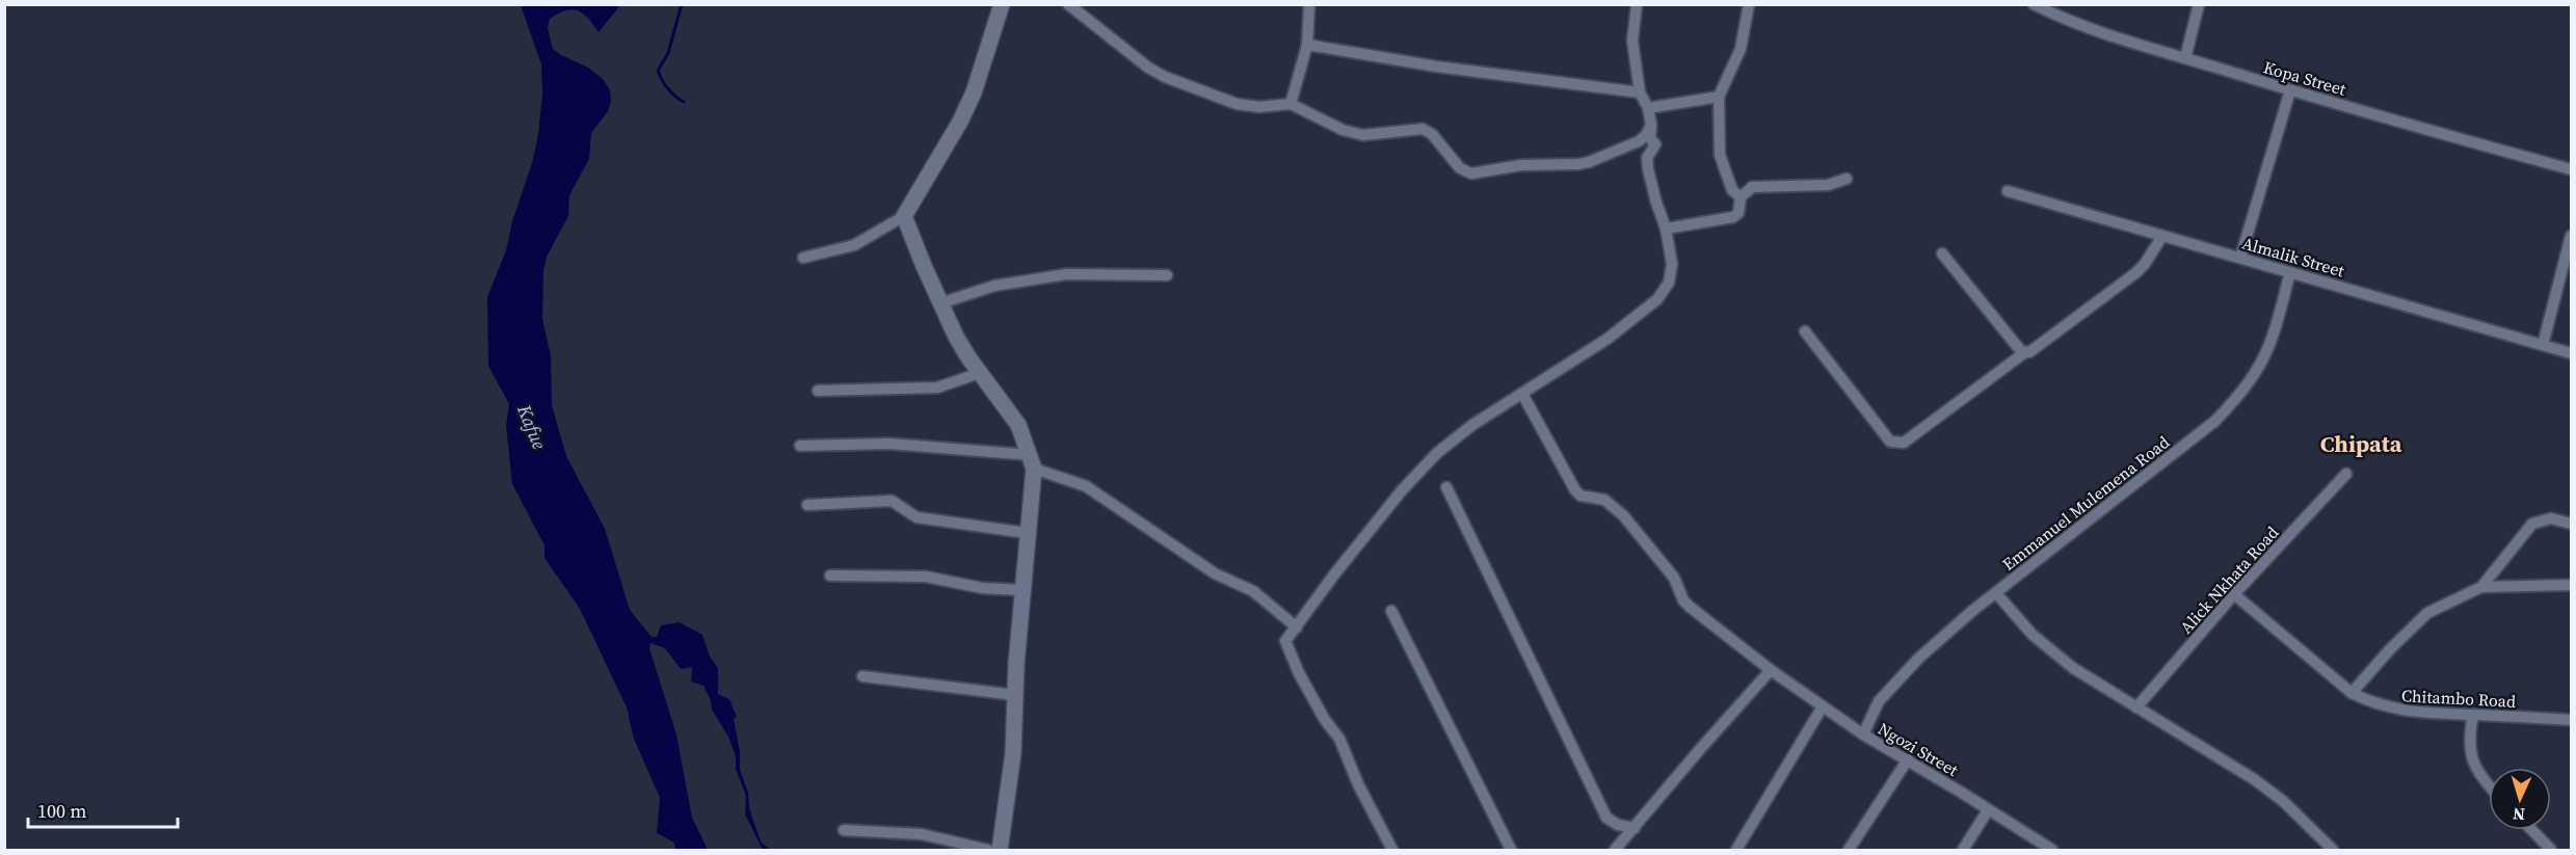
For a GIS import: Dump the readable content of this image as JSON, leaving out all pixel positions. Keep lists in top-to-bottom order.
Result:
{
  "streets": {
    "street": [
      "Kopa Street",
      "Almalik Street",
      "Emmanuel Mulemena Road",
      "Alick Nkhata Road",
      "Chitambo Road",
      "Ngozi Street"
    ]
  },
  "crossings": [
    ["Almalik Street", "Emmanuel Mulemena Road"],
    ["Emmanuel Mulemena Road", "Ngozi Street"],
    ["Alick Nkhata Road", "Chitambo Road"]
  ],
  "districts": ["Chipata"],
  "water": ["Kafue"],
  "scale_bar": "100 m",
  "north": "bottom"
}
